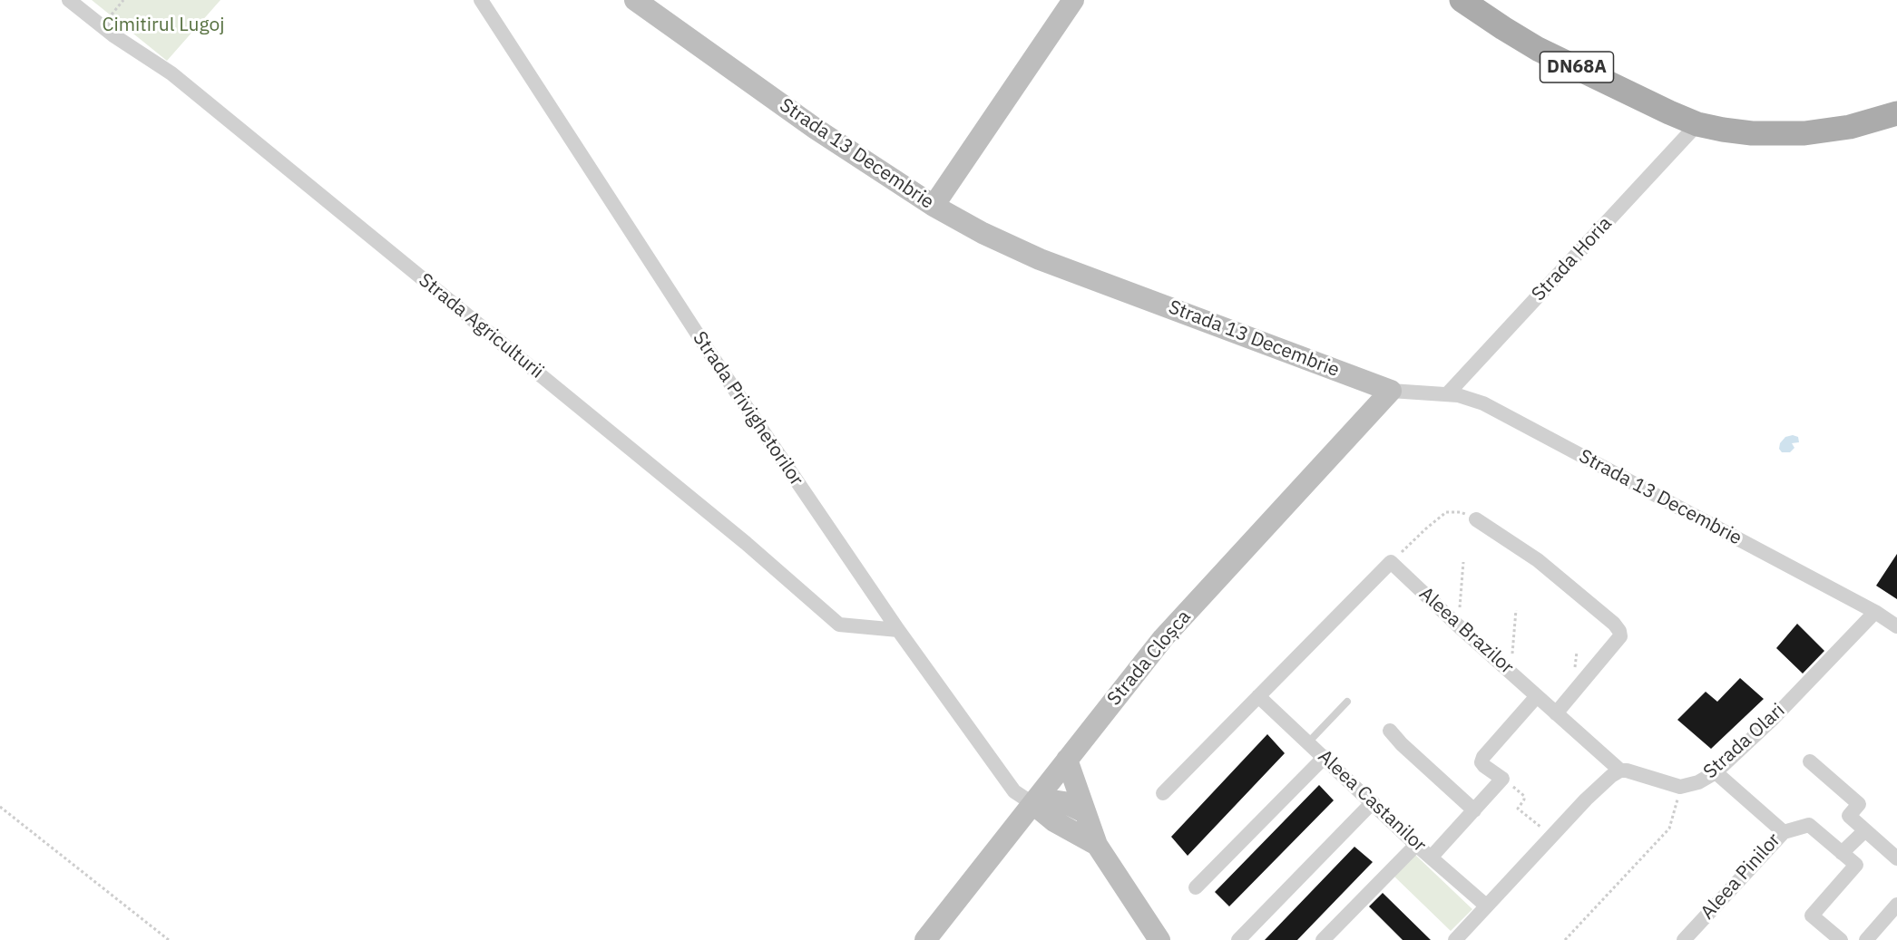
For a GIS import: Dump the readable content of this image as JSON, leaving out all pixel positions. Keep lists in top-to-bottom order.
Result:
{
  "streets": {
    "main road": ["DN68A"],
    "street": [
      "Strada 13 Decembrie",
      "Strada Horia",
      "Strada Agriculturii",
      "Strada Privighetorilor",
      "Aleea Brazilor",
      "Strada Cloșca",
      "Strada Olari",
      "Aleea Castanilor",
      "Aleea Pinilor"
    ]
  },
  "crossings": [
    ["DN68A", "Strada Horia"],
    ["Strada 13 Decembrie", "Strada Horia"],
    ["Strada 13 Decembrie", "Strada Cloșca"],
    ["Strada 13 Decembrie", "Strada Olari"],
    ["Strada Agriculturii", "Strada Privighetorilor"],
    ["Strada Privighetorilor", "Strada Cloșca"],
    ["Aleea Brazilor", "Strada Olari"],
    ["Strada Olari", "Aleea Pinilor"]
  ],
  "parks": ["Cimitirul Lugoj"]
}
